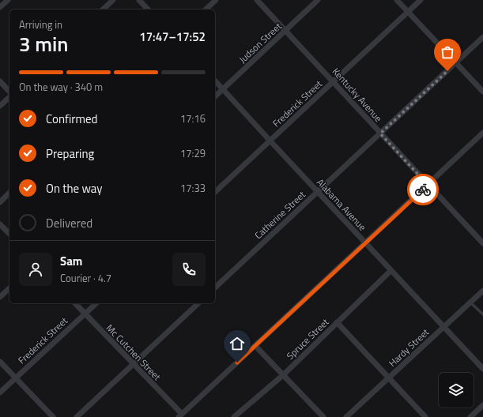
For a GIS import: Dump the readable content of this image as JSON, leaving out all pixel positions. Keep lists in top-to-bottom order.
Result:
{
  "streets": {
    "street": [
      "Judson Street",
      "Kentucky Avenue",
      "Frederick Street",
      "Alabama Avenue",
      "Catherine Street",
      "Spruce Street",
      "Hardy Street",
      "Mc Cutchen Street"
    ]
  },
  "crossings": [
    ["Judson Street", "Kentucky Avenue"],
    ["Judson Street", "Alabama Avenue"],
    ["Kentucky Avenue", "Frederick Street"],
    ["Kentucky Avenue", "Catherine Street"],
    ["Frederick Street", "Alabama Avenue"],
    ["Frederick Street", "Mc Cutchen Street"],
    ["Alabama Avenue", "Catherine Street"],
    ["Alabama Avenue", "Spruce Street"],
    ["Alabama Avenue", "Hardy Street"]
  ],
  "page": {
    "heading": ["3 min", "Arriving in", "17:47–17:52"],
    "panel": ["Sam", "Courier · 4.7"],
    "bar": "On the way · 340 m",
    "list": [
      ["Confirmed", "17:16"],
      ["Preparing", "17:29"],
      ["On the way", "17:33"],
      "Delivered"
    ]
  }
}
